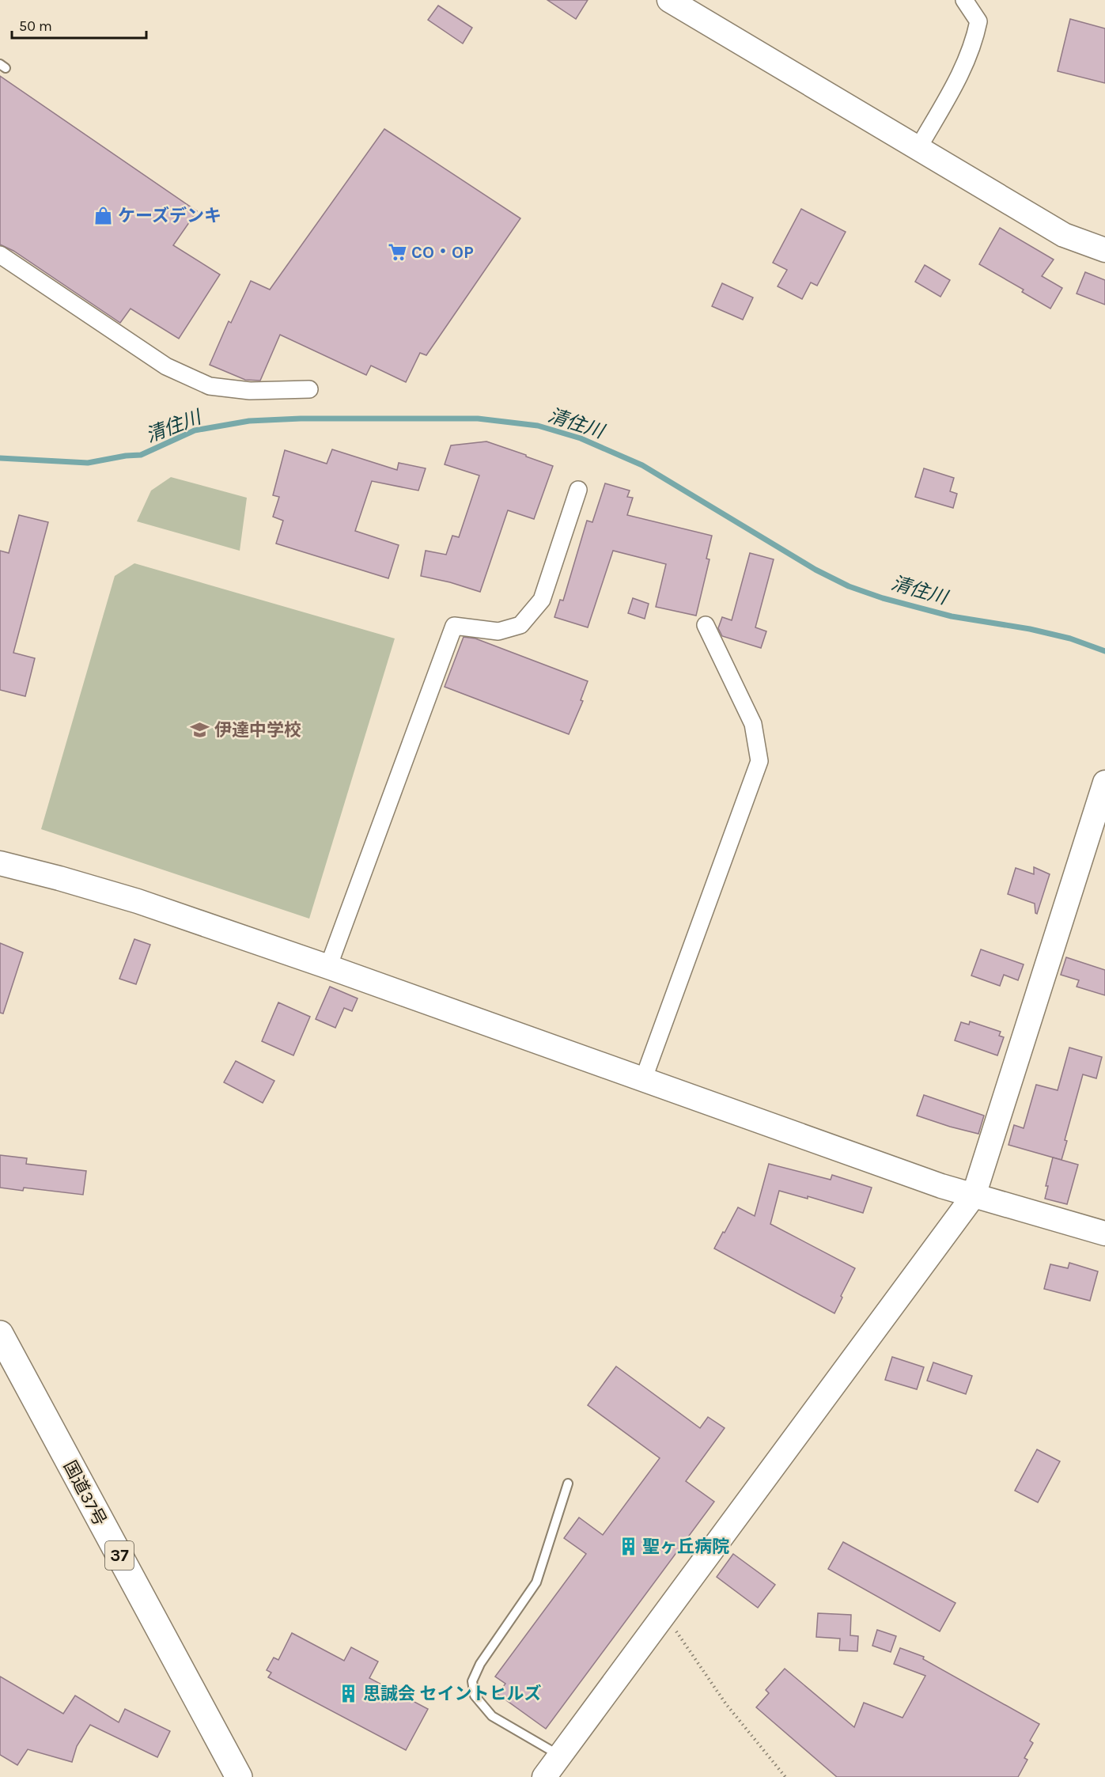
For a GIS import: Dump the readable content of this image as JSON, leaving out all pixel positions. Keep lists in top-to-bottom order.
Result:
{
  "streets": {
    "highway": ["国道37号", "37"]
  },
  "water": ["清住川"],
  "places": {
    "shop": ["ケーズデンキ"],
    "supermarket": ["CO・OP"],
    "school or university": ["伊達中学校"],
    "building": ["聖ヶ丘病院", "思誠会 セイントヒルズ"]
  },
  "scale_bar": "50 m"
}
